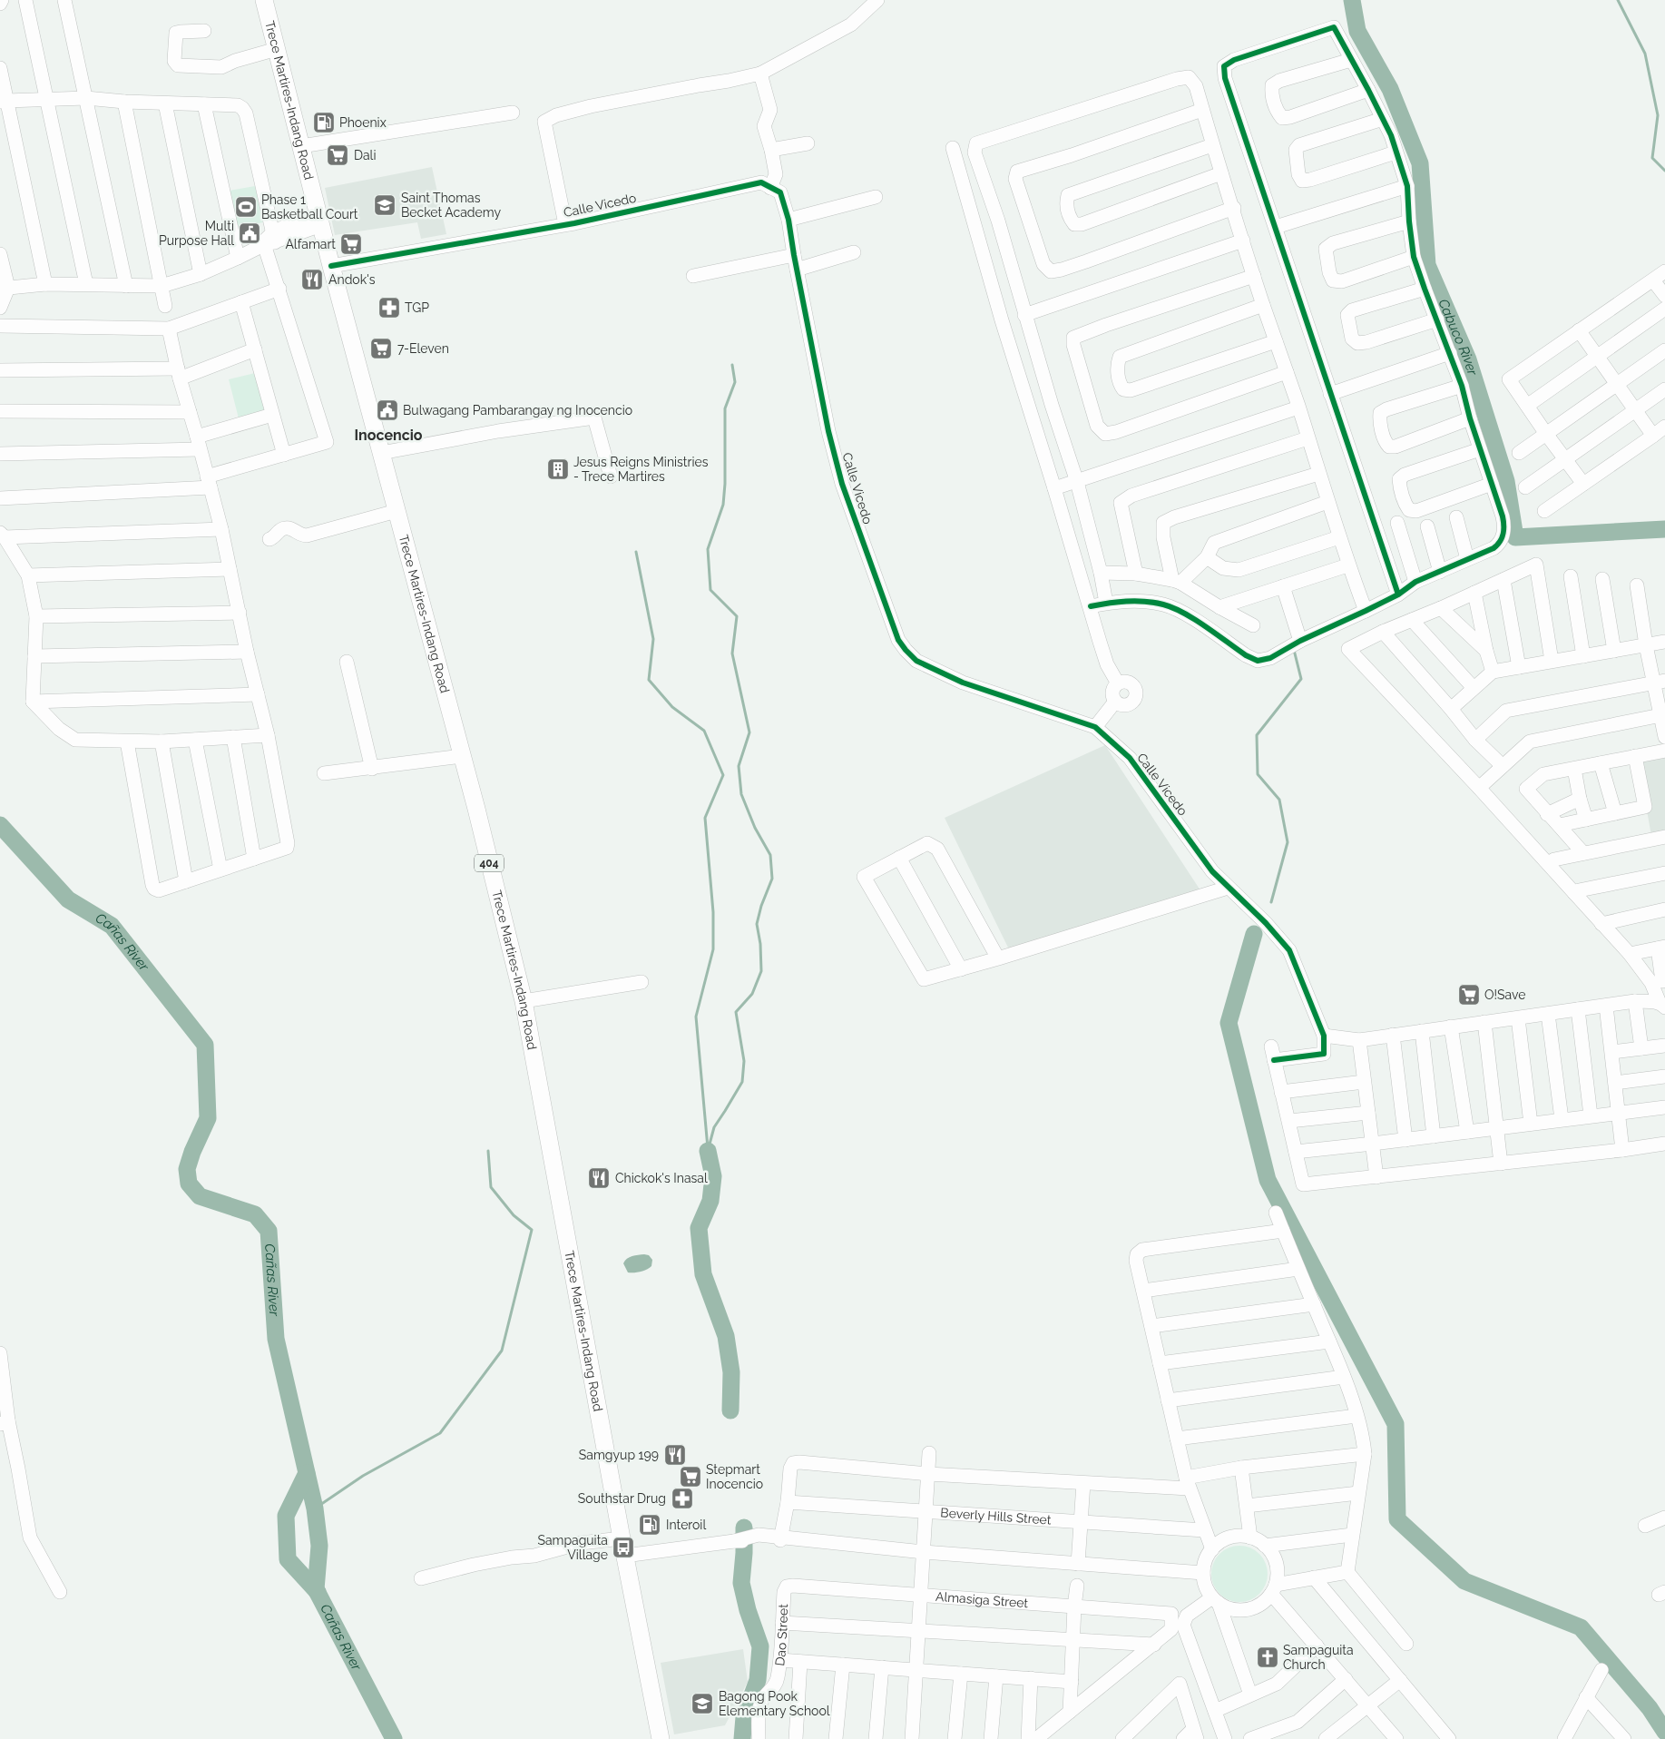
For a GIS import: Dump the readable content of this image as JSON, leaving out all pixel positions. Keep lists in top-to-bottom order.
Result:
{
  "streets": {
    "main road": ["Trece Martires-Indang Road", "404"],
    "street": [
      "Calle Vicedo",
      "Beverly Hills Street",
      "Almasiga Street",
      "Dao Street"
    ]
  },
  "crossings": [
    ["Trece Martires-Indang Road", "Calle Vicedo"],
    ["Almasiga Street", "Dao Street"]
  ],
  "districts": ["Inocencio"],
  "water": ["Cabuco River", "Cañas River"],
  "places": {
    "fuel station": ["Phoenix", "Interoil"],
    "supermarket": [
      "Dali",
      "Alfamart",
      "7-Eleven",
      "O!Save",
      "Stepmart Inocencio"
    ],
    "school or university": ["Saint Thomas Becket Academy", "Bagong Pook Elementary School"],
    "sports": ["Phase 1 Basketball Court"],
    "public building": ["Multi Purpose Hall", "Bulwagang Pambarangay ng Inocencio"],
    "restaurant": ["Andok's", "Chickok's Inasal", "Samgyup 199"],
    "pharmacy": ["TGP", "Southstar Drug"],
    "building": ["Jesus Reigns Ministries - Trece Martires"],
    "bus stop": ["Sampaguita Village"],
    "church": ["Sampaguita Church"]
  }
}
